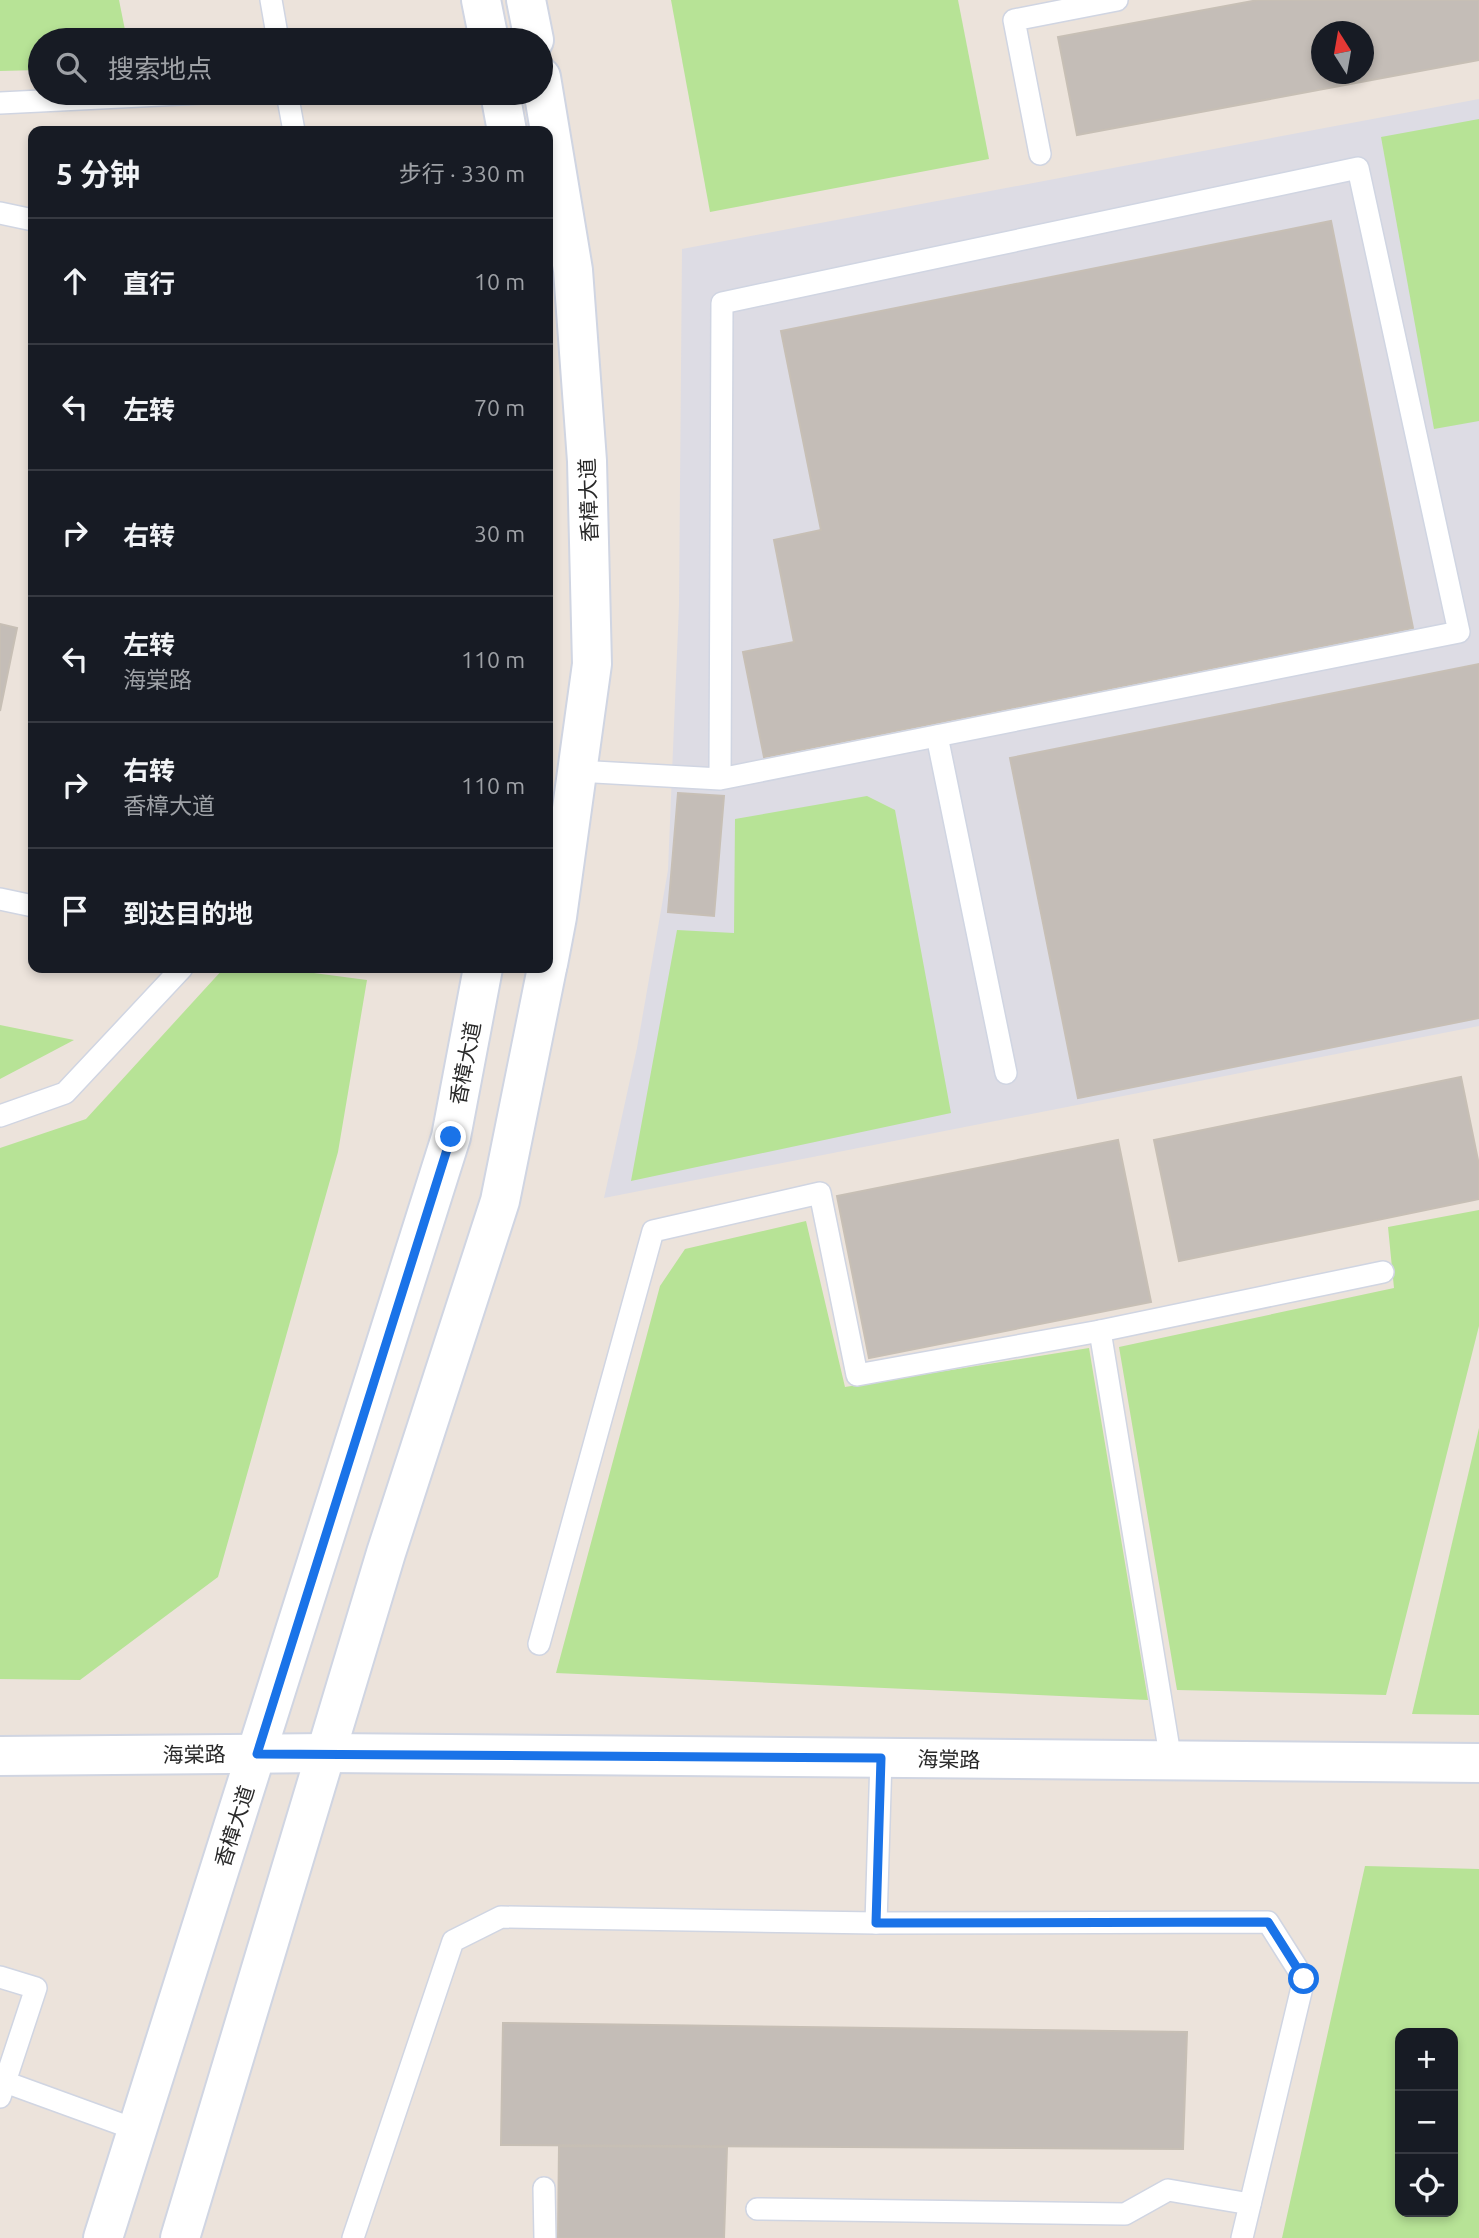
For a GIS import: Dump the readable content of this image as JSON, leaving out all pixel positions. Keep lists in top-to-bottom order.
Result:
{
  "streets": {
    "main road": ["香樟大道", "海棠路"]
  },
  "crossings": [
    ["香樟大道", "海棠路"]
  ],
  "north": "top",
  "page": {
    "search": "搜索地点",
    "heading": ["5 分钟", "步行 · 330 m"],
    "list": [
      ["直行", "10 m"],
      ["左转", "70 m"],
      ["右转", "30 m"],
      ["左转", "海棠路", "110 m"],
      ["右转", "香樟大道", "110 m"],
      "到达目的地"
    ],
    "map_buttons": ["+", "−"]
  }
}
